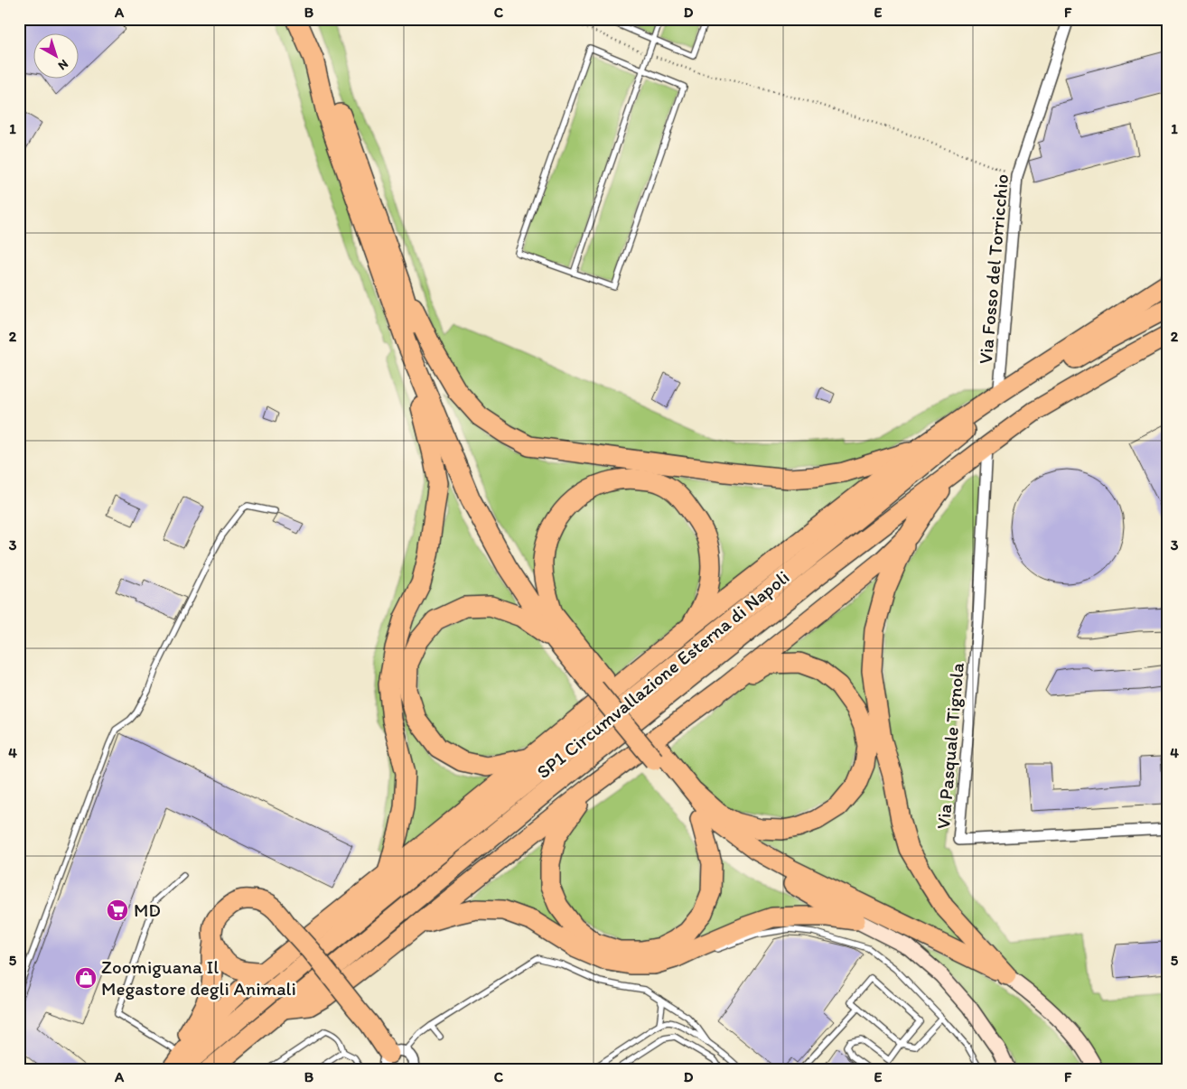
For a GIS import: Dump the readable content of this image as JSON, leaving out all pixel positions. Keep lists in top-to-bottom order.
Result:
{
  "streets": {
    "highway": ["SP1 Circumvallazione Esterna di Napoli"],
    "street": ["Via Fosso del Torricchio", "Via Pasquale Tignola"]
  },
  "crossings": [
    ["SP1 Circumvallazione Esterna di Napoli", "Via Pasquale Tignola"]
  ],
  "places": {
    "supermarket": ["MD"],
    "shop": ["Zoomiguana Il Megastore degli Animali"]
  },
  "north": "bottom right",
  "grid": {
    "columns": [
      "A",
      "B",
      "C",
      "D",
      "E",
      "F"
    ],
    "rows": [
      "1",
      "2",
      "3",
      "4",
      "5"
    ]
  }
}
